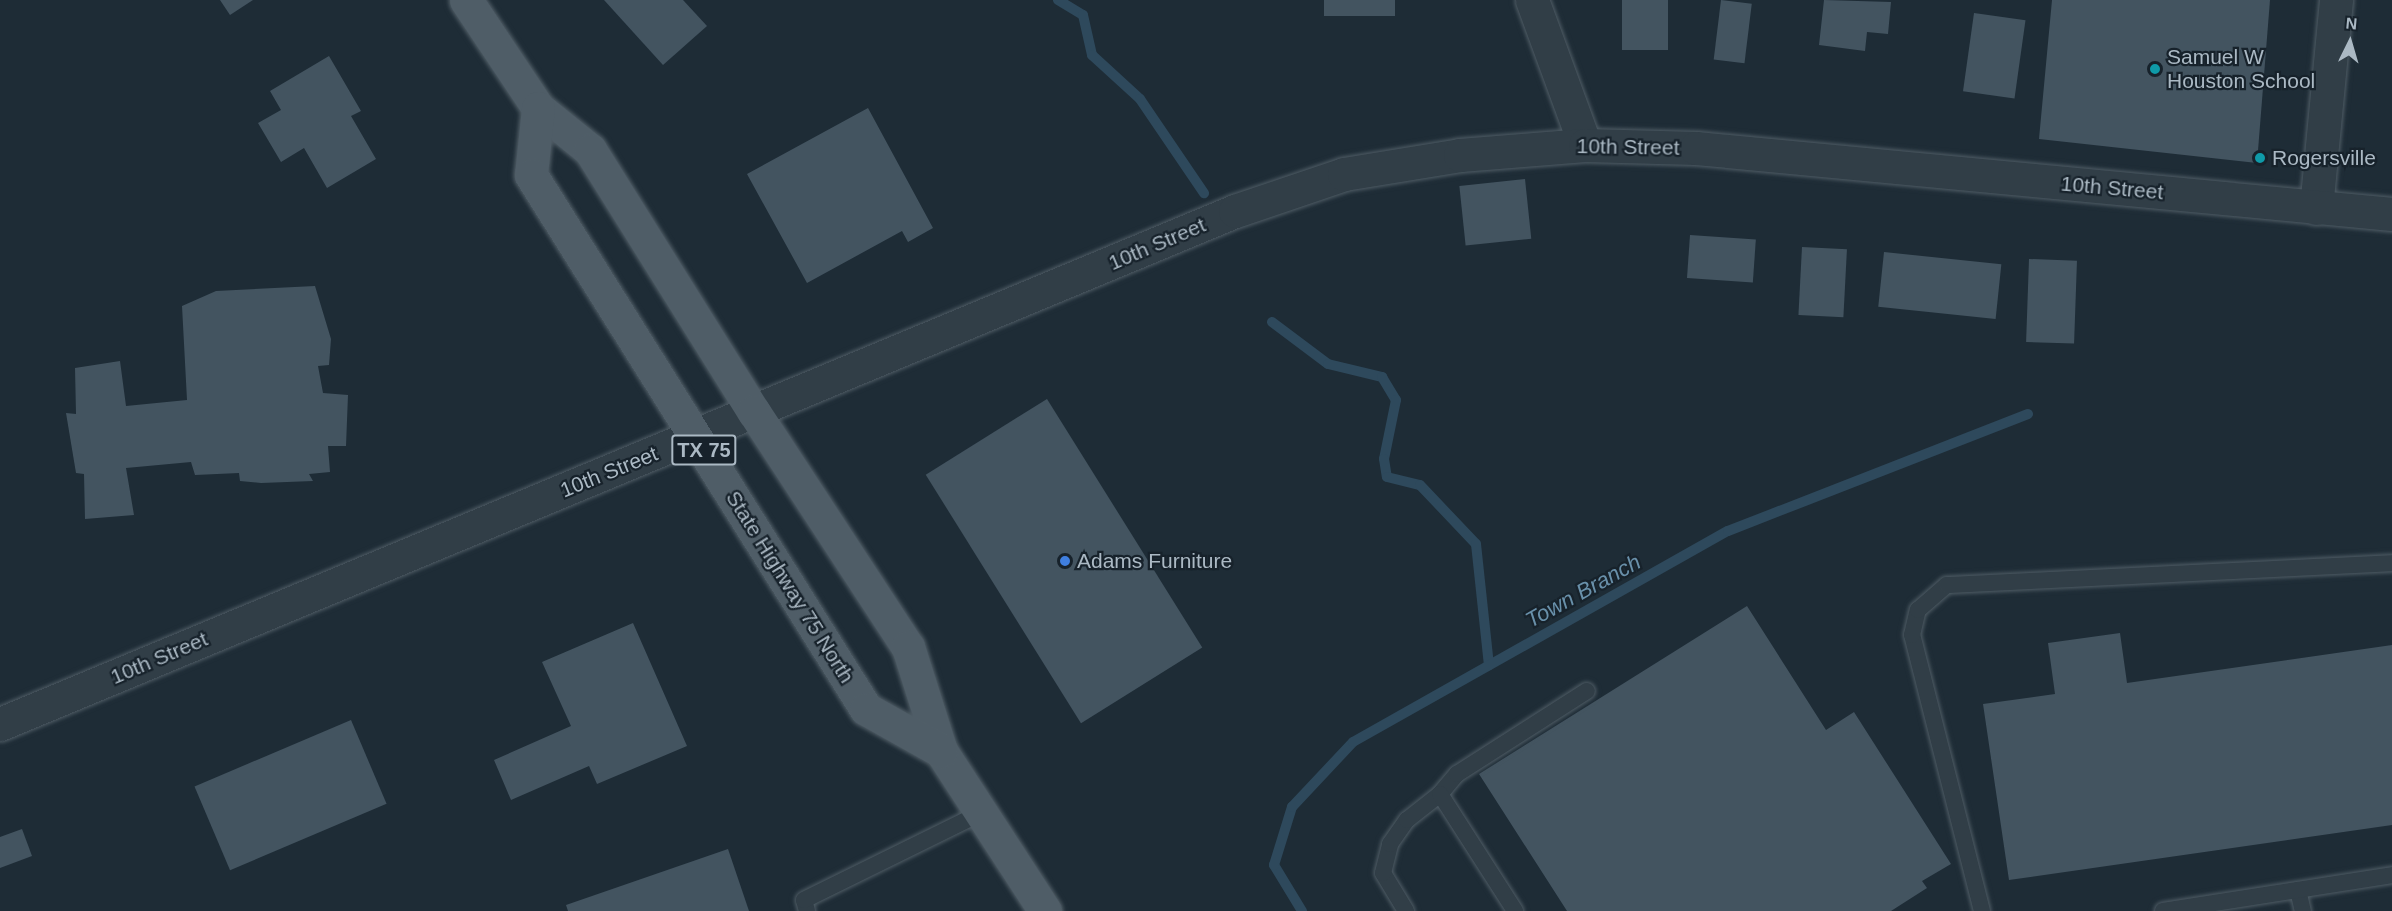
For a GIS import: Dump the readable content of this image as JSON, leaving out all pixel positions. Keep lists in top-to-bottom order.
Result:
{
  "streets": {
    "main road": ["TX 75", "State Highway 75 North"],
    "street": ["10th Street"]
  },
  "crossings": [
    ["10th Street", "State Highway 75 North"]
  ],
  "water": ["Town Branch"],
  "places": ["Samuel W Houston School", "Rogersville", "Adams Furniture"],
  "north": "top"
}
